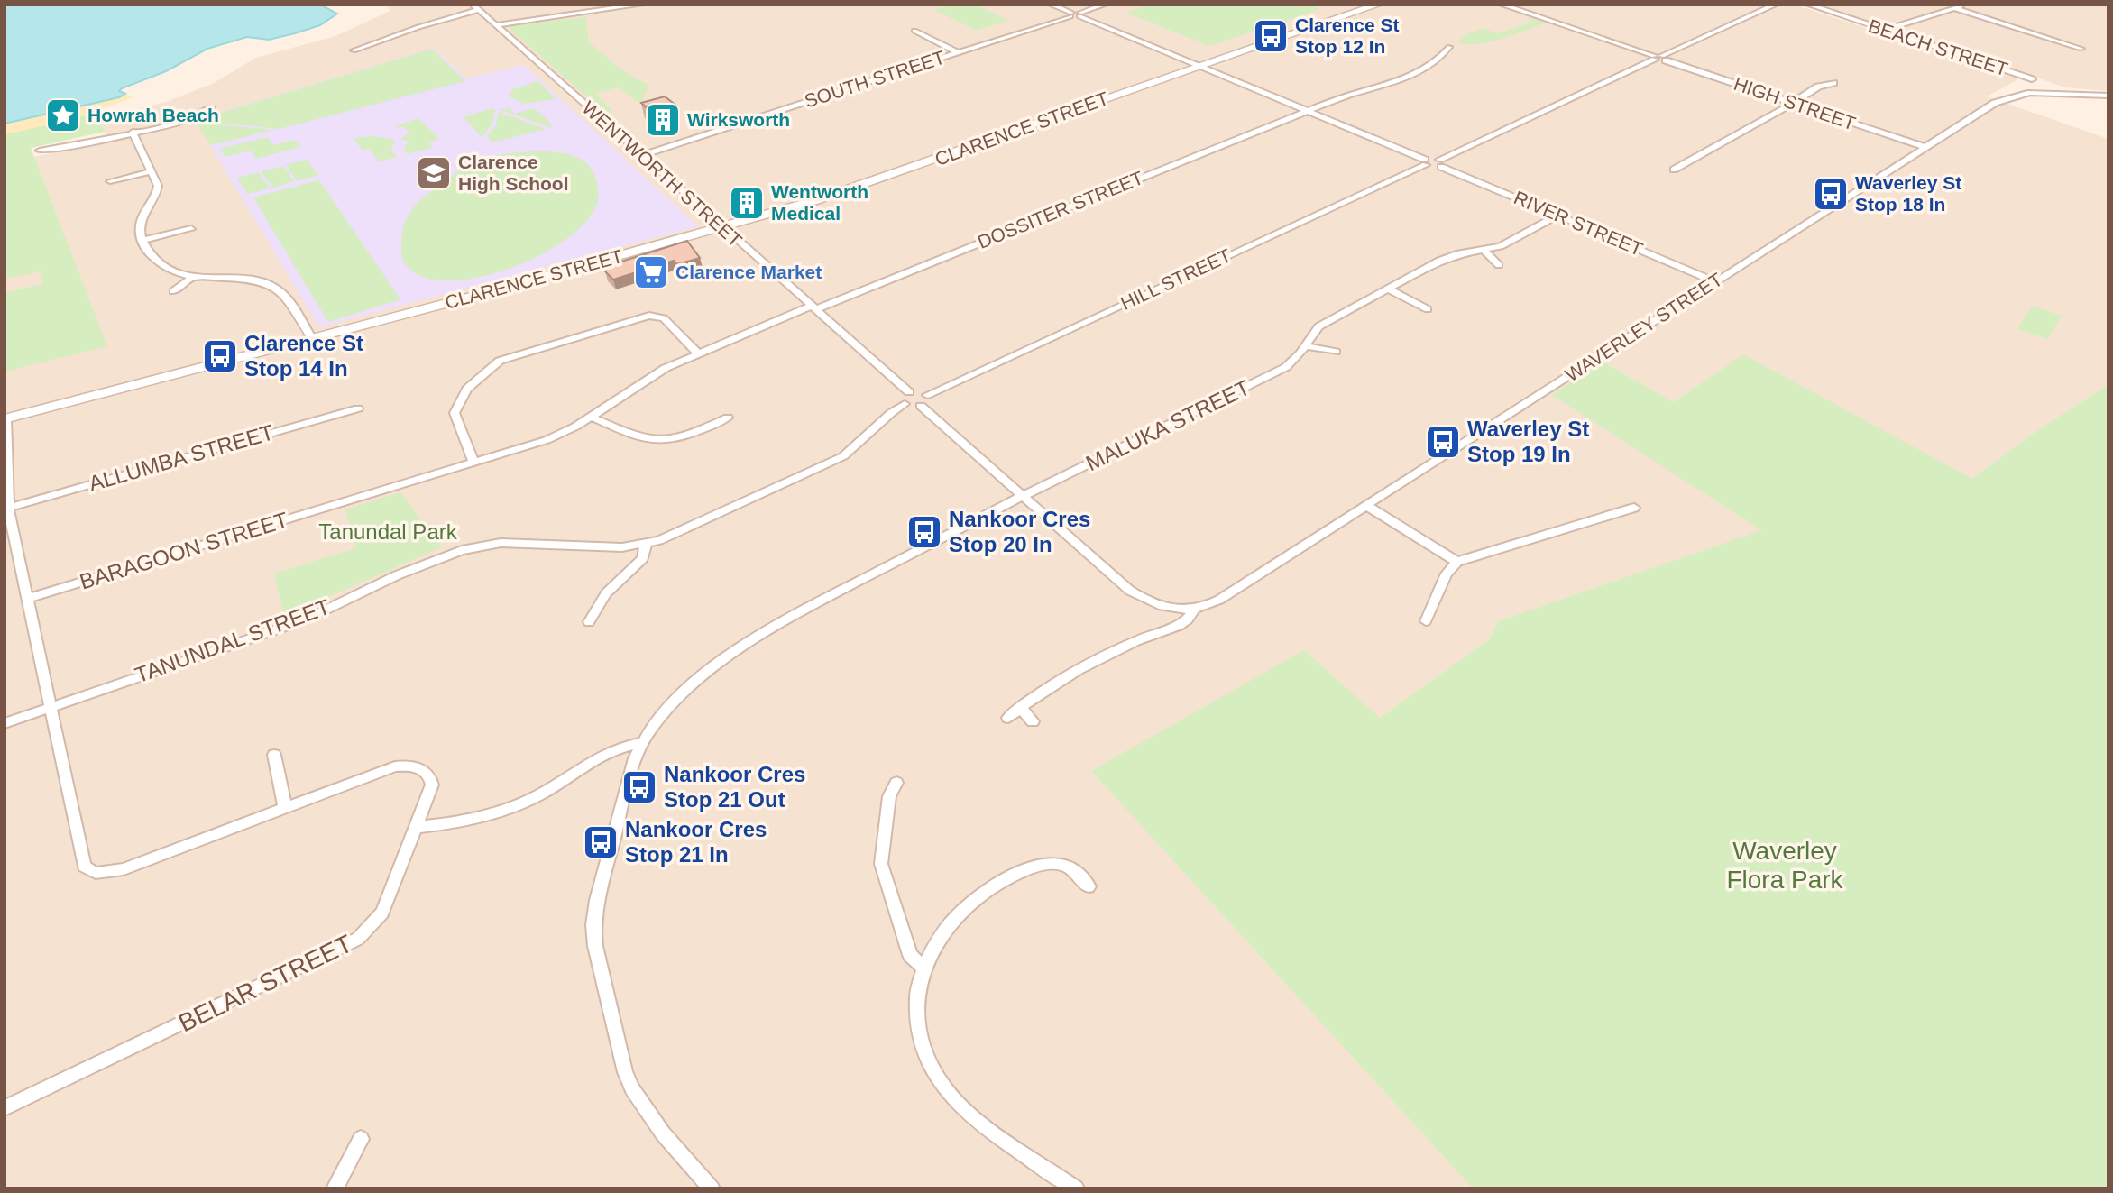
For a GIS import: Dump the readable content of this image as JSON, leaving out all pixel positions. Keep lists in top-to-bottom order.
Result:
{
  "streets": {
    "main road": ["CLARENCE STREET"],
    "street": [
      "BEACH STREET",
      "SOUTH STREET",
      "HIGH STREET",
      "WENTWORTH STREET",
      "DOSSITER STREET",
      "RIVER STREET",
      "HILL STREET",
      "WAVERLEY STREET",
      "MALUKA STREET",
      "ALLUMBA STREET",
      "BARAGOON STREET",
      "TANUNDAL STREET",
      "BELAR STREET"
    ]
  },
  "crossings": [
    ["SOUTH STREET", "WENTWORTH STREET"],
    ["HIGH STREET", "WAVERLEY STREET"],
    ["CLARENCE STREET", "WENTWORTH STREET"],
    ["CLARENCE STREET", "BELAR STREET"],
    ["WENTWORTH STREET", "DOSSITER STREET"],
    ["WENTWORTH STREET", "BARAGOON STREET"],
    ["DOSSITER STREET", "BARAGOON STREET"],
    ["RIVER STREET", "WAVERLEY STREET"],
    ["RIVER STREET", "MALUKA STREET"],
    ["ALLUMBA STREET", "BELAR STREET"],
    ["BARAGOON STREET", "BELAR STREET"],
    ["TANUNDAL STREET", "BELAR STREET"]
  ],
  "parks": ["Tanundal Park", "Waverley Flora Park"],
  "places": {
    "bus stop": [
      "Clarence St Stop 12 In",
      "Waverley St Stop 18 In",
      "Clarence St Stop 14 In",
      "Waverley St Stop 19 In",
      "Nankoor Cres Stop 20 In",
      "Nankoor Cres Stop 21 Out",
      "Nankoor Cres Stop 21 In"
    ],
    "place": ["Howrah Beach"],
    "building": ["Wirksworth", "Wentworth Medical"],
    "school or university": ["Clarence High School"],
    "supermarket": ["Clarence Market"]
  }
}
